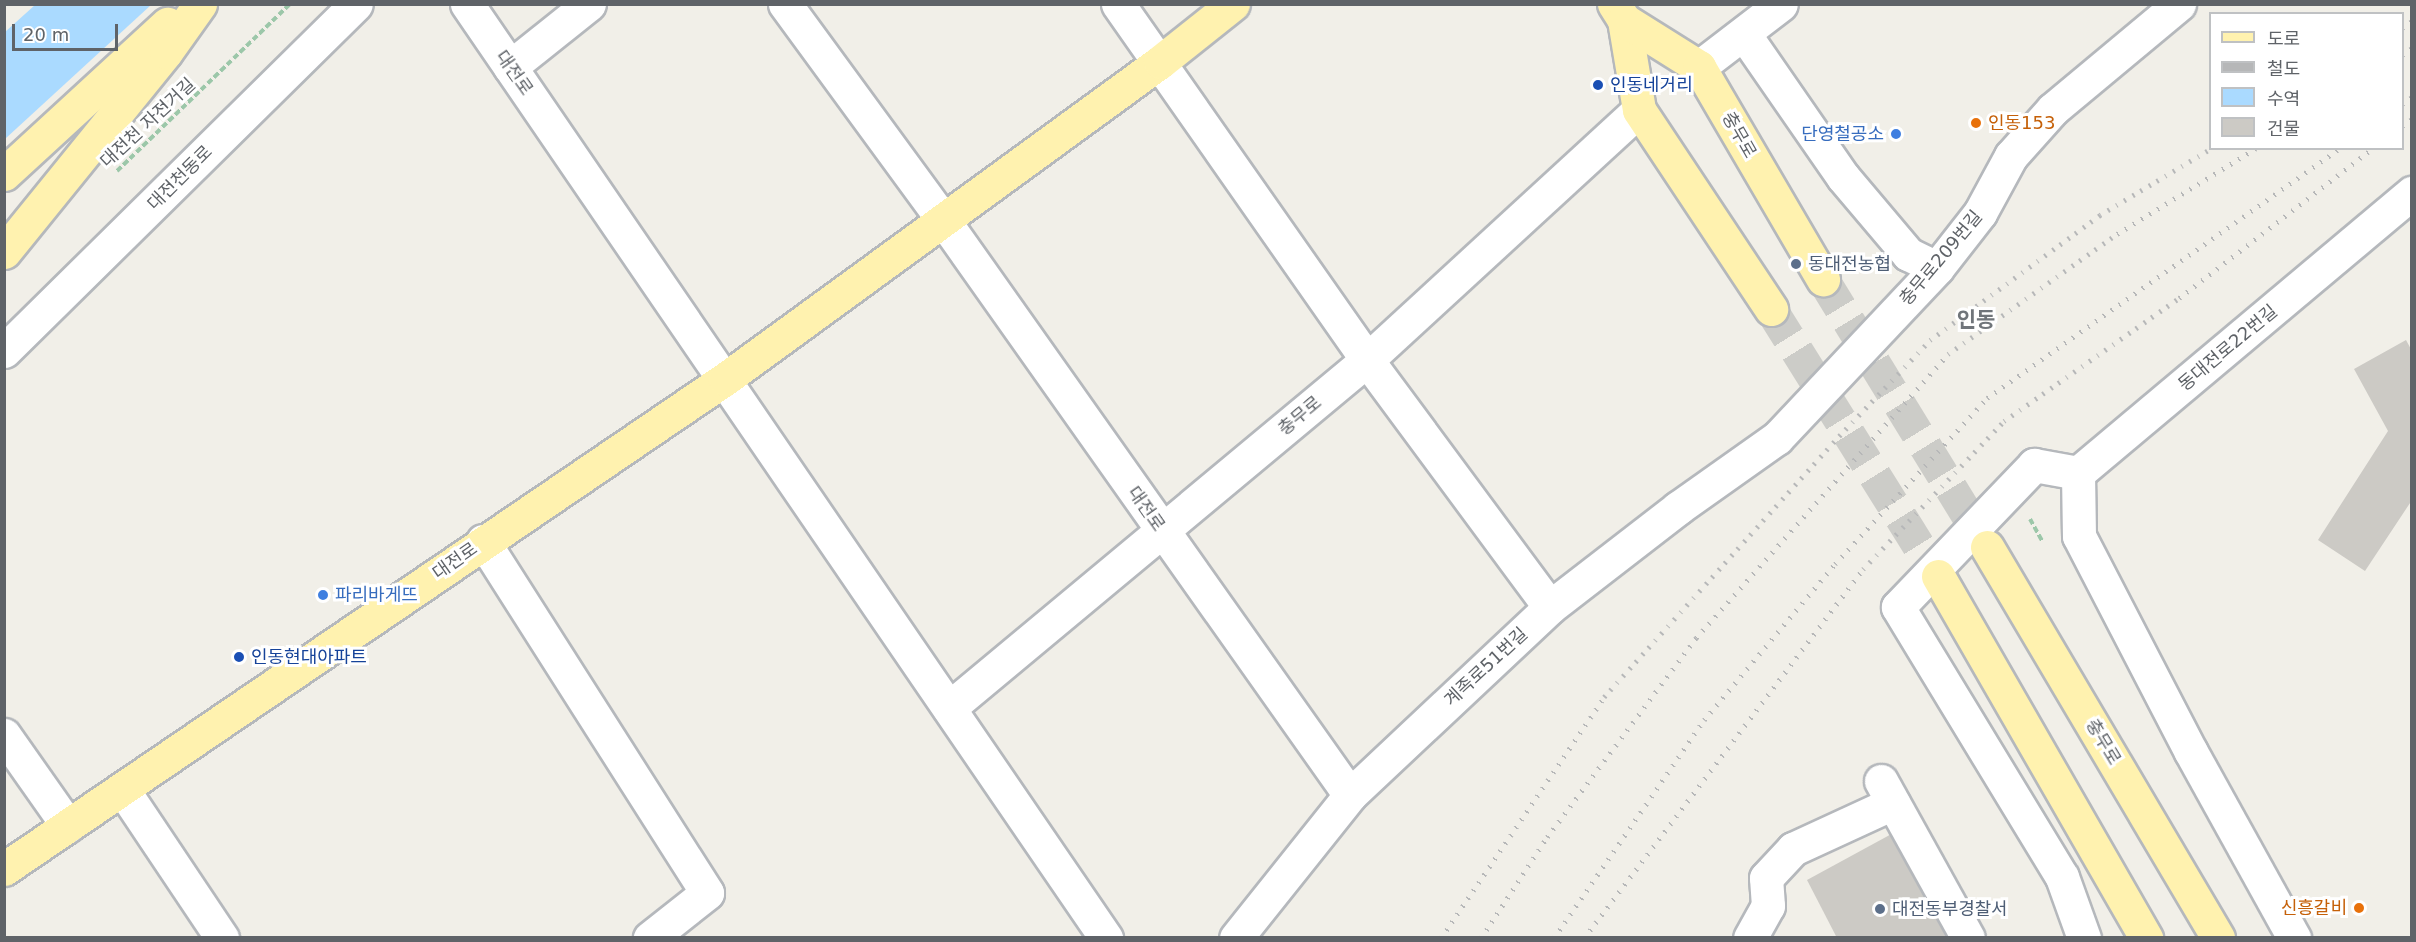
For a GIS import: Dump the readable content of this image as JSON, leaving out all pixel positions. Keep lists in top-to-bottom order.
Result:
{
  "streets": {
    "main road": ["대전로", "충무로"],
    "street": [
      "대전천동로",
      "충무로209번길",
      "동대전로22번길",
      "계족로51번길"
    ],
    "path": ["대전천 자전거길"]
  },
  "crossings": [
    ["대전로", "충무로"],
    ["대전로", "계족로51번길"],
    ["충무로209번길", "계족로51번길"]
  ],
  "districts": ["인동"],
  "places": [
    "인동네거리",
    "인동153",
    "단영철공소",
    "동대전농협",
    "파리바게뜨",
    "인동현대아파트",
    "신흥갈비",
    "대전동부경찰서"
  ],
  "legend": [
    "도로",
    "철도",
    "수역",
    "건물"
  ],
  "scale_bar": "20 m"
}
